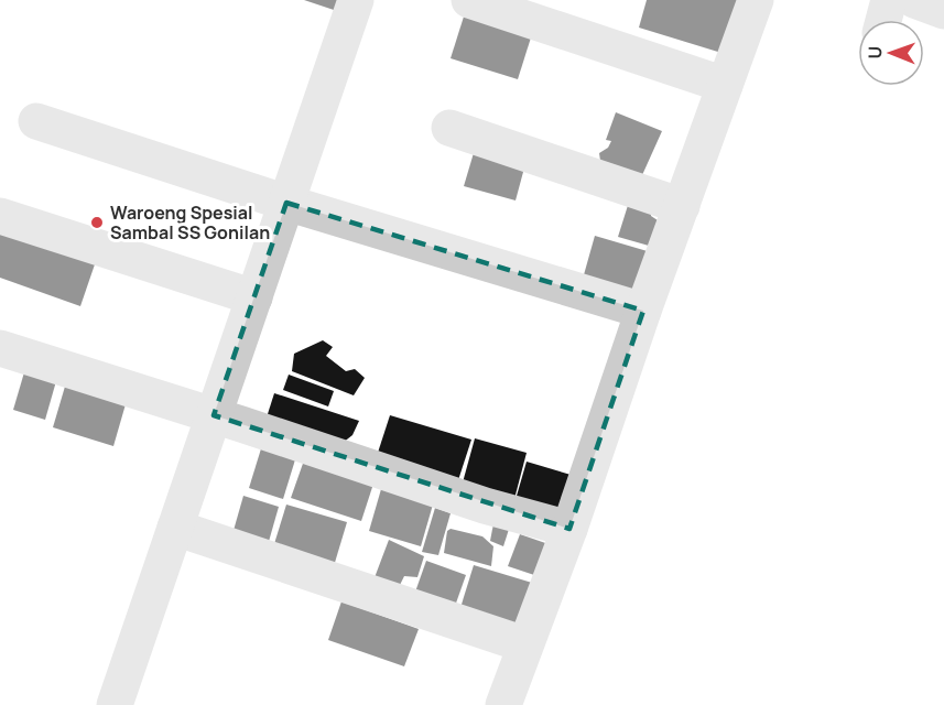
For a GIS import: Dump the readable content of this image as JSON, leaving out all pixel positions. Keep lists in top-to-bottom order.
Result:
{
  "places": ["Waroeng Spesial Sambal SS Gonilan"],
  "north": "left"
}
